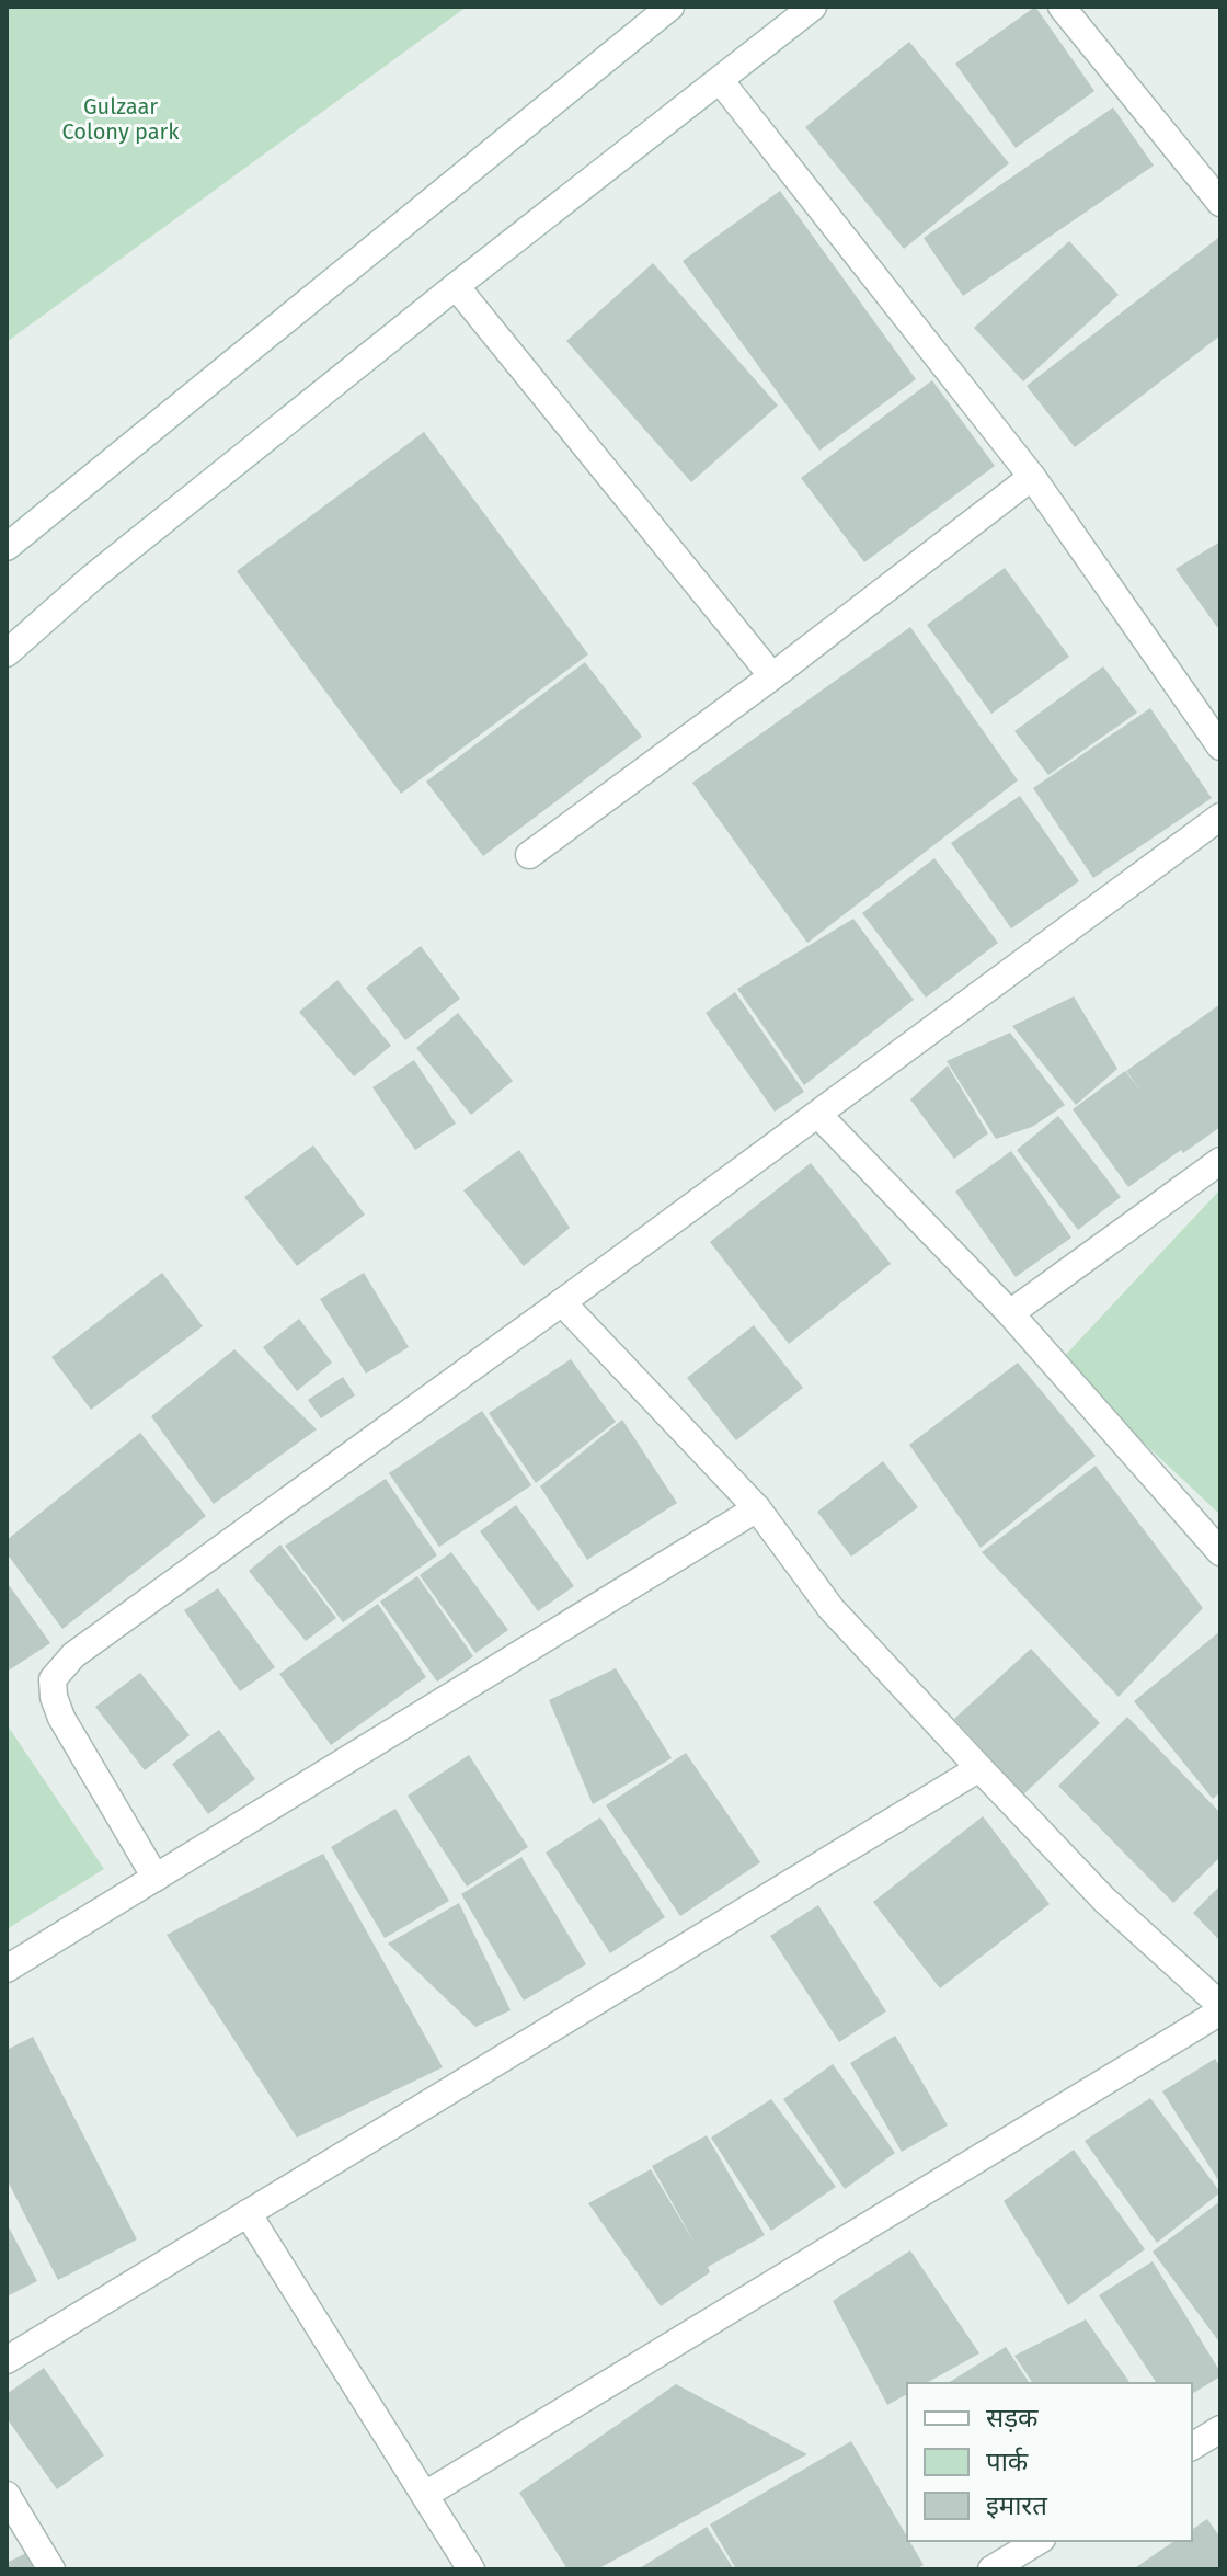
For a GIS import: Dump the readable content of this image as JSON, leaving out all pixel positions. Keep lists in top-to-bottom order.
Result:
{
  "parks": ["Gulzaar Colony park"],
  "legend": ["सड़क", "पार्क", "इमारत"]
}
